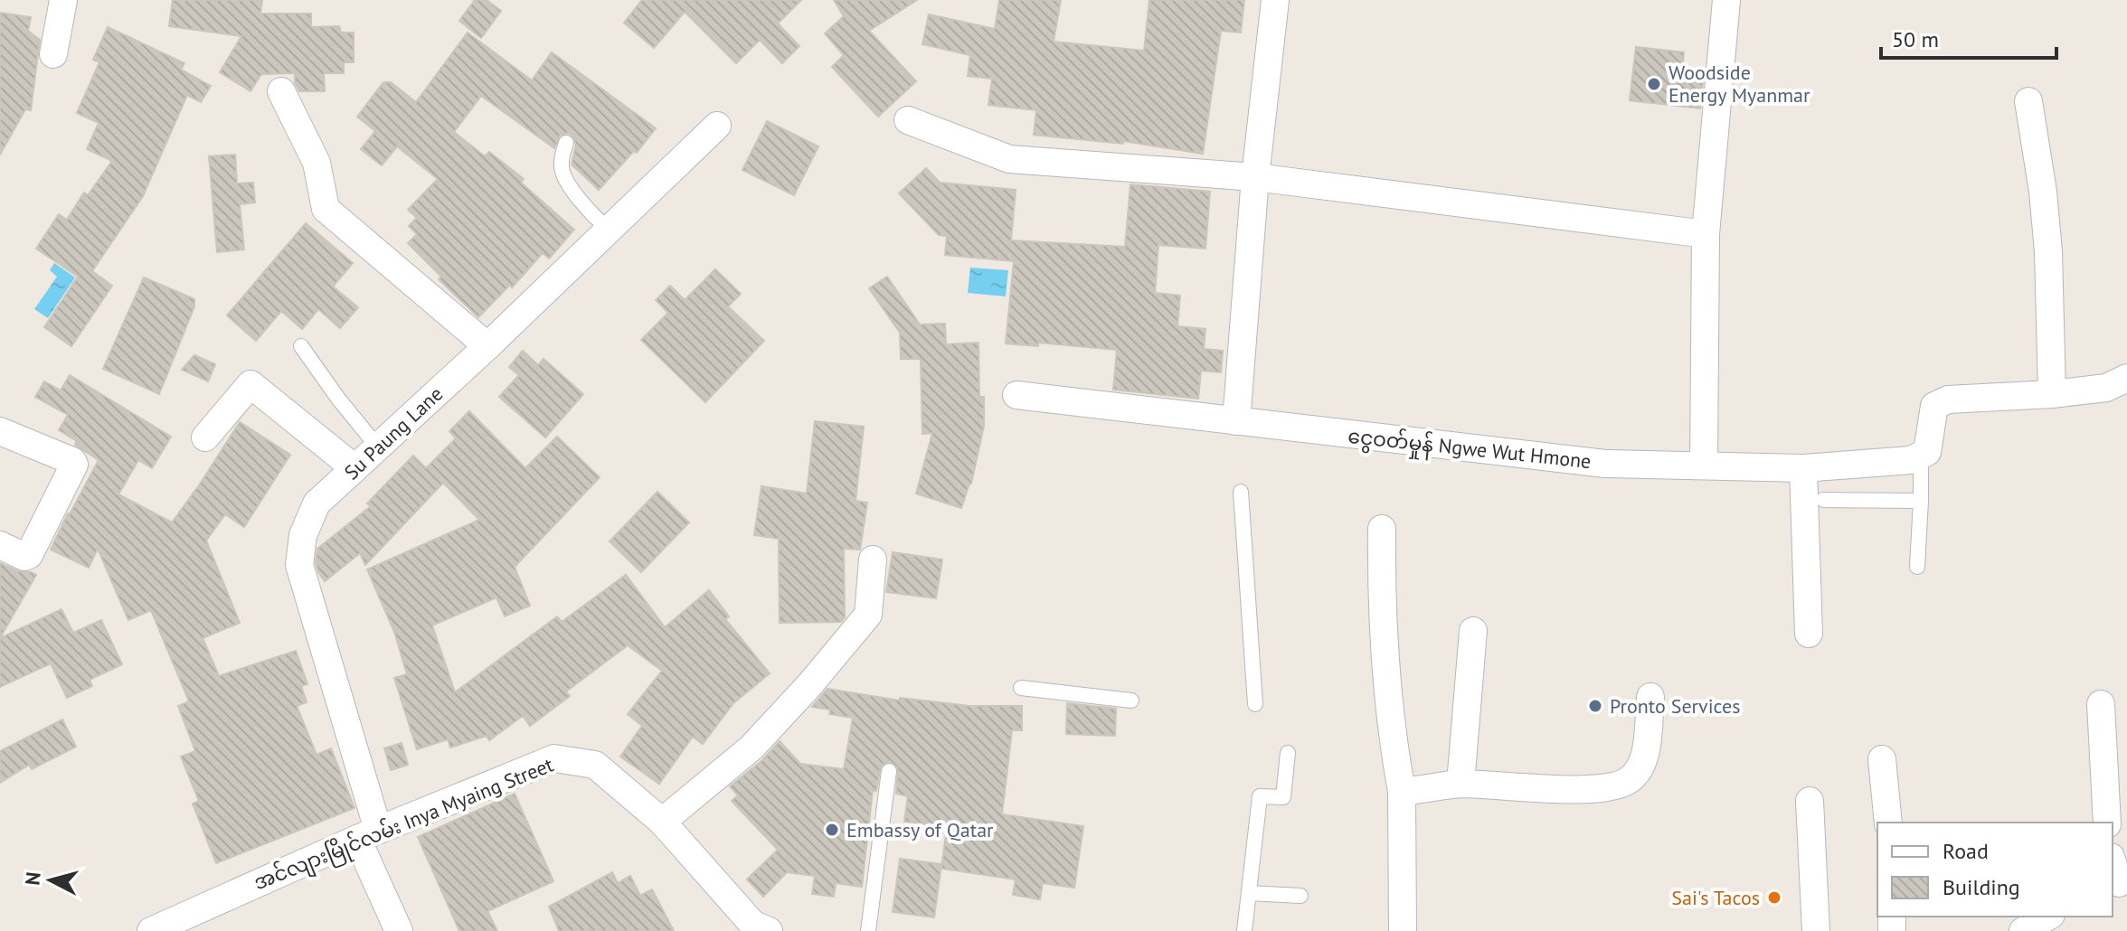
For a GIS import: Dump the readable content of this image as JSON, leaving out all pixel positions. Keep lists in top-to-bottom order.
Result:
{
  "streets": {
    "street": ["Su Paung Lane", "ငွေဝတ်မှုန် Ngwe Wut Hmone", "အင်လျားမြိုင်လမ်း Inya Myaing Street"]
  },
  "crossings": [
    ["Su Paung Lane", "အင်လျားမြိုင်လမ်း Inya Myaing Street"]
  ],
  "places": [
    "Woodside Energy Myanmar",
    "Pronto Services",
    "Embassy of Qatar",
    "Sai's Tacos"
  ],
  "legend": ["Road", "Building"],
  "scale_bar": "50 m",
  "north": "left"
}
